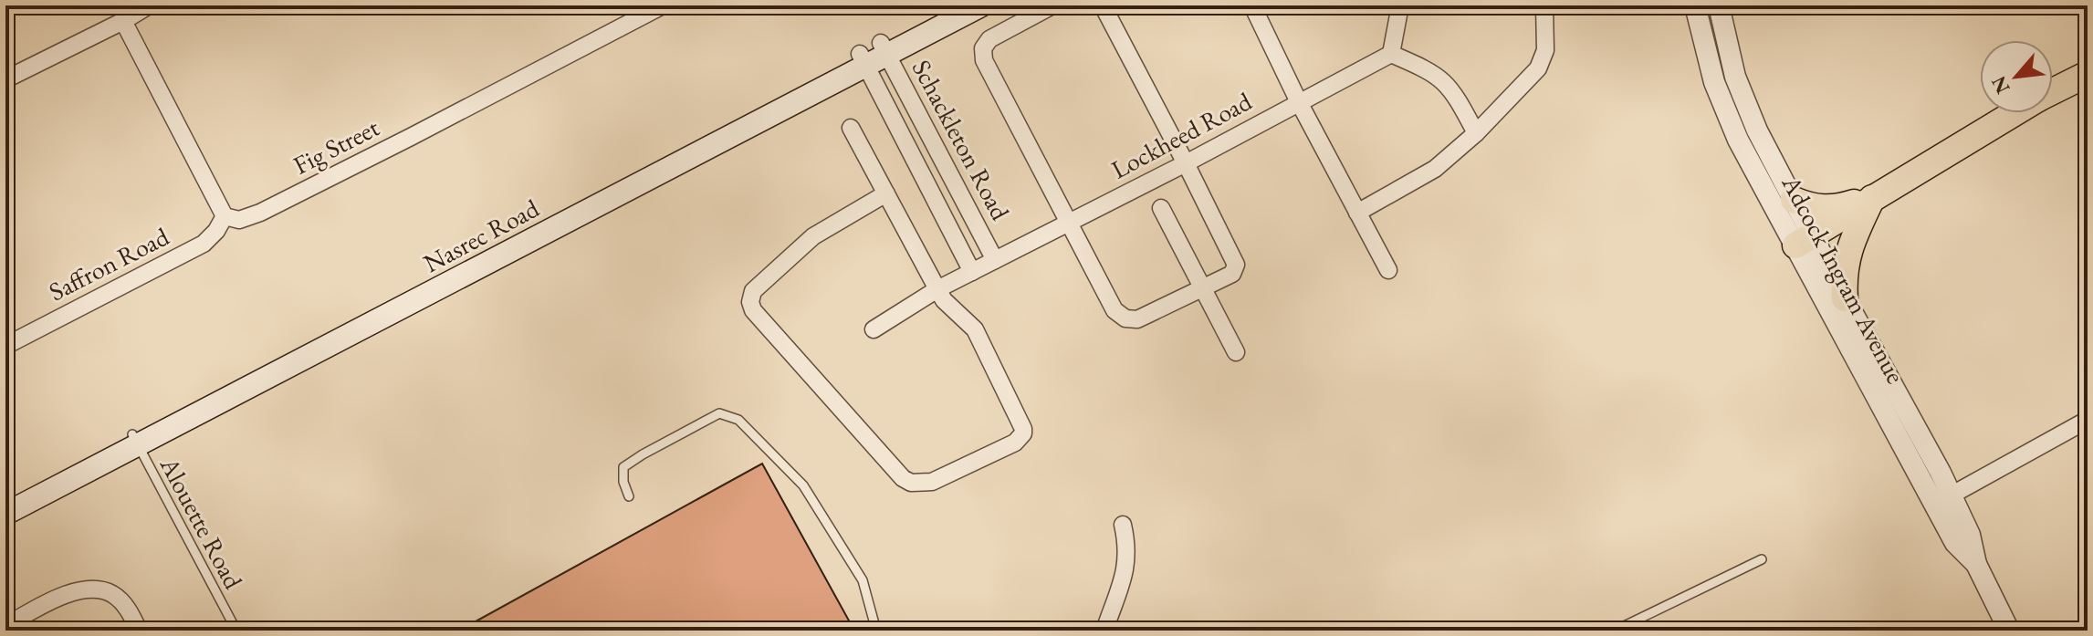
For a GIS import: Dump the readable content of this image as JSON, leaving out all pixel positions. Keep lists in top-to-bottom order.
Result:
{
  "streets": {
    "main road": ["Nasrec Road"],
    "street": [
      "Lockheed Road",
      "Schackleton Road",
      "Fig Street",
      "Saffron Road",
      "Adcock Ingram Avenue"
    ],
    "lane": ["Alouette Road"]
  },
  "crossings": [
    ["Lockheed Road", "Schackleton Road"],
    ["Schackleton Road", "Nasrec Road"],
    ["Fig Street", "Saffron Road"],
    ["Nasrec Road", "Alouette Road"]
  ],
  "north": "bottom left"
}
